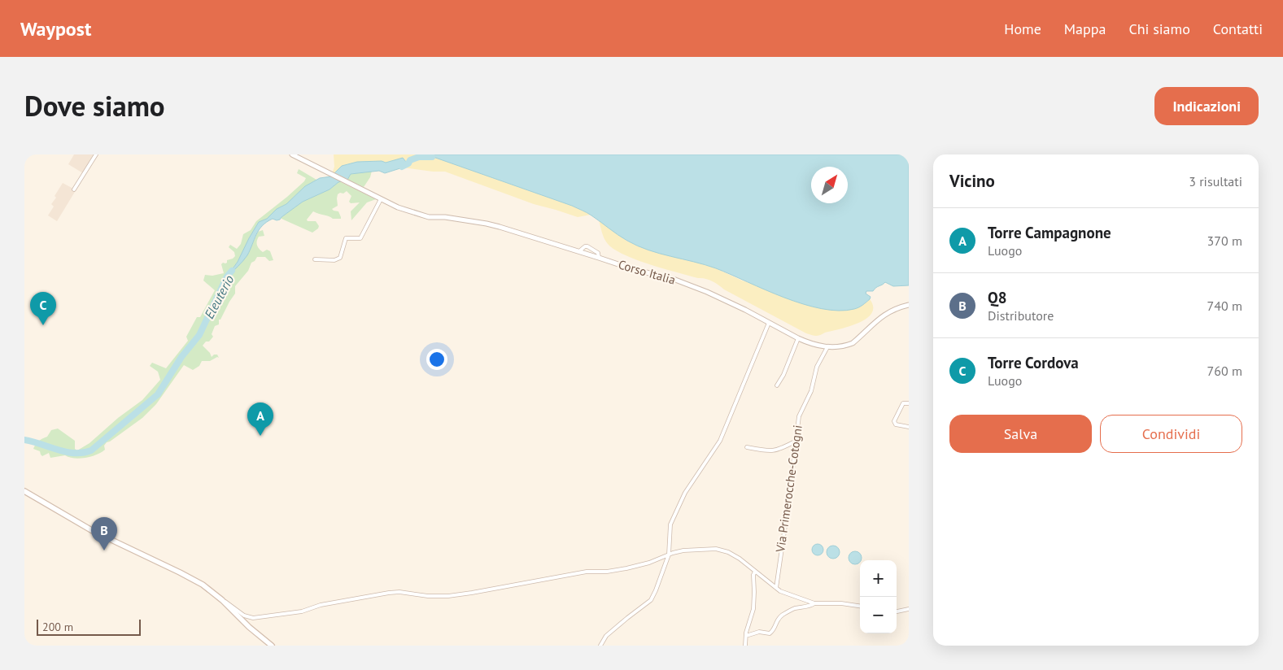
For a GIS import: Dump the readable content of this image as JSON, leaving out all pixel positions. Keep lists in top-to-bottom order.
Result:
{
  "streets": {
    "street": ["Corso Italia", "Via Primerocche-Cotogni"]
  },
  "crossings": [
    ["Corso Italia", "Via Primerocche-Cotogni"]
  ],
  "water": ["Eleuterio"],
  "scale_bar": "200 m",
  "north": "top right",
  "page": {
    "header": "Waypost",
    "nav": [
      "Home",
      "Mappa",
      "Chi siamo",
      "Contatti"
    ],
    "title": "Dove siamo",
    "buttons": [
      "Indicazioni",
      ["Salva", "Condividi"]
    ],
    "heading": ["Vicino", "3 risultati"],
    "list": [
      {
        "mark": "A",
        "name": "Torre Campagnone",
        "note": "Luogo",
        "value": "370 m"
      },
      {
        "mark": "B",
        "name": "Q8",
        "note": "Distributore",
        "value": "740 m"
      },
      {
        "mark": "C",
        "name": "Torre Cordova",
        "note": "Luogo",
        "value": "760 m"
      }
    ],
    "pins": ["C", "A", "B"],
    "map_buttons": ["+", "−"],
    "scale": "200 m"
  }
}
